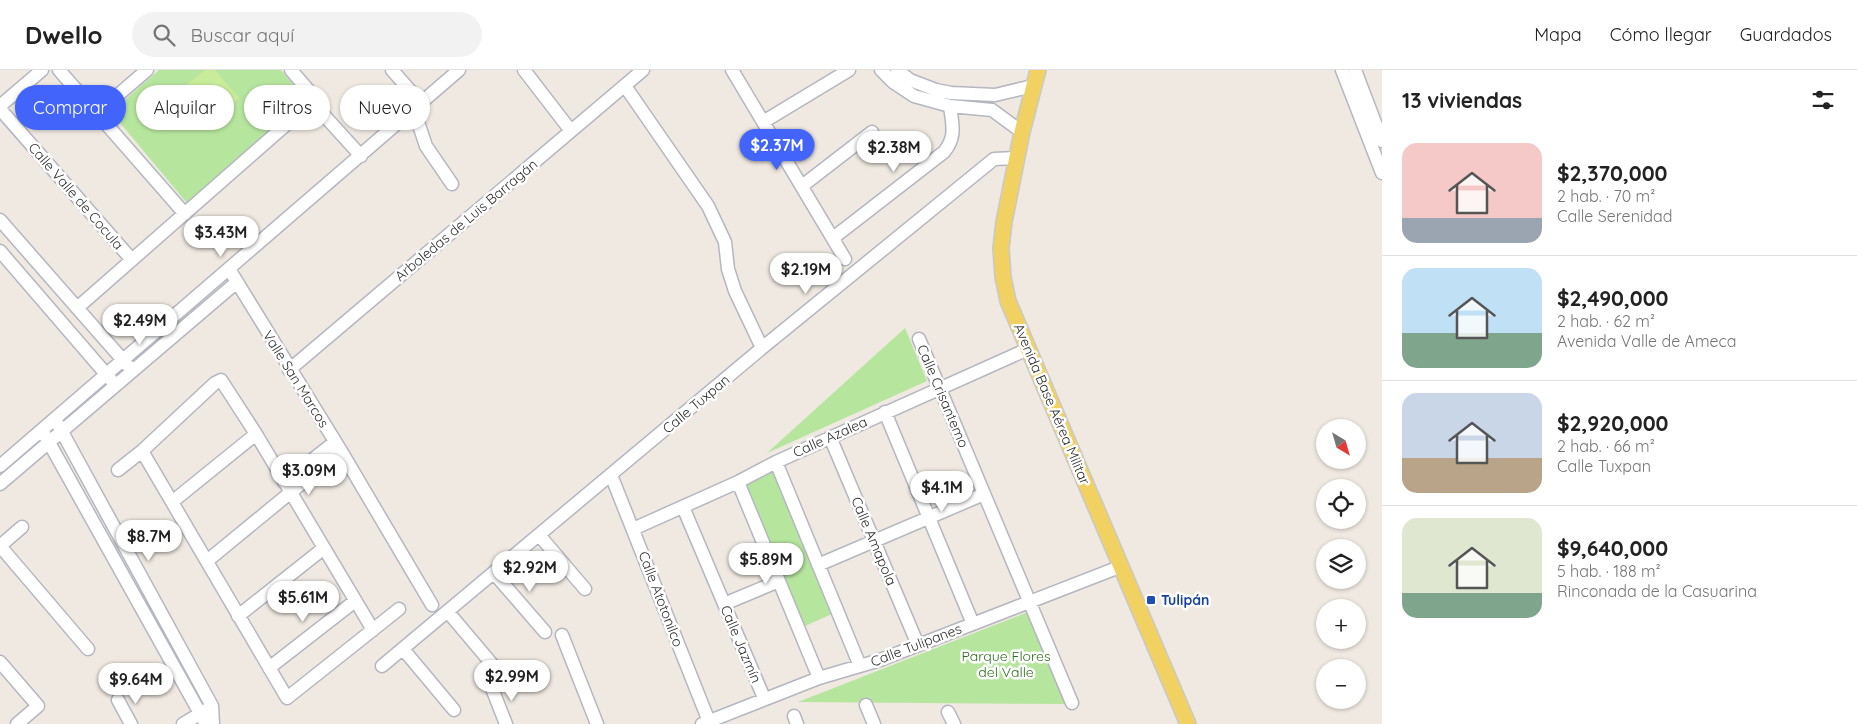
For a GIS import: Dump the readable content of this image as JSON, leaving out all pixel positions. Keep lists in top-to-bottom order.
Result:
{
  "streets": {
    "main road": ["Avenida Base Aérea Militar"],
    "street": [
      "Calle Valle de Cocula",
      "Arboledas de Luis Barragán",
      "Valle San Marcos",
      "Calle Crisantemo",
      "Calle Tuxpan",
      "Calle Azalea",
      "Calle Amapola",
      "Calle Atotonilco",
      "Calle Jazmín",
      "Calle Tulipanes"
    ]
  },
  "crossings": [
    ["Arboledas de Luis Barragán", "Valle San Marcos"],
    ["Calle Crisantemo", "Calle Azalea"],
    ["Calle Crisantemo", "Calle Tulipanes"],
    ["Calle Tuxpan", "Avenida Base Aérea Militar"],
    ["Calle Tuxpan", "Calle Atotonilco"],
    ["Avenida Base Aérea Militar", "Calle Azalea"],
    ["Avenida Base Aérea Militar", "Calle Tulipanes"],
    ["Calle Azalea", "Calle Amapola"],
    ["Calle Azalea", "Calle Atotonilco"],
    ["Calle Azalea", "Calle Jazmín"],
    ["Calle Amapola", "Calle Tulipanes"],
    ["Calle Atotonilco", "Calle Tulipanes"],
    ["Calle Jazmín", "Calle Tulipanes"]
  ],
  "parks": ["Parque Flores del Valle"],
  "places": {
    "transit": ["Tulipán"]
  },
  "north": "bottom right",
  "page": {
    "header": "Dwello",
    "search": "Buscar aquí",
    "nav": ["Mapa", "Cómo llegar", "Guardados"],
    "heading": "13 viviendas",
    "chip": [
      "Comprar",
      "Alquilar",
      "Filtros",
      "Nuevo"
    ],
    "price": [
      "$2.37M",
      "$2.38M",
      "$3.43M",
      "$2.19M",
      "$2.49M",
      "$3.09M",
      "$4.1M",
      "$8.7M",
      "$5.89M",
      "$2.92M",
      "$5.61M",
      "$2.99M",
      "$9.64M"
    ],
    "list": [
      {
        "name": "$2,370,000",
        "note": "2 hab. · 70 m² · Calle Serenidad"
      },
      {
        "name": "$2,490,000",
        "note": "2 hab. · 62 m² · Avenida Valle de Ameca"
      },
      {
        "name": "$2,920,000",
        "note": "2 hab. · 66 m² · Calle Tuxpan"
      },
      {
        "name": "$9,640,000",
        "note": "5 hab. · 188 m² · Rinconada de la Casuarina"
      }
    ],
    "map_buttons": ["+", "−"]
  }
}
